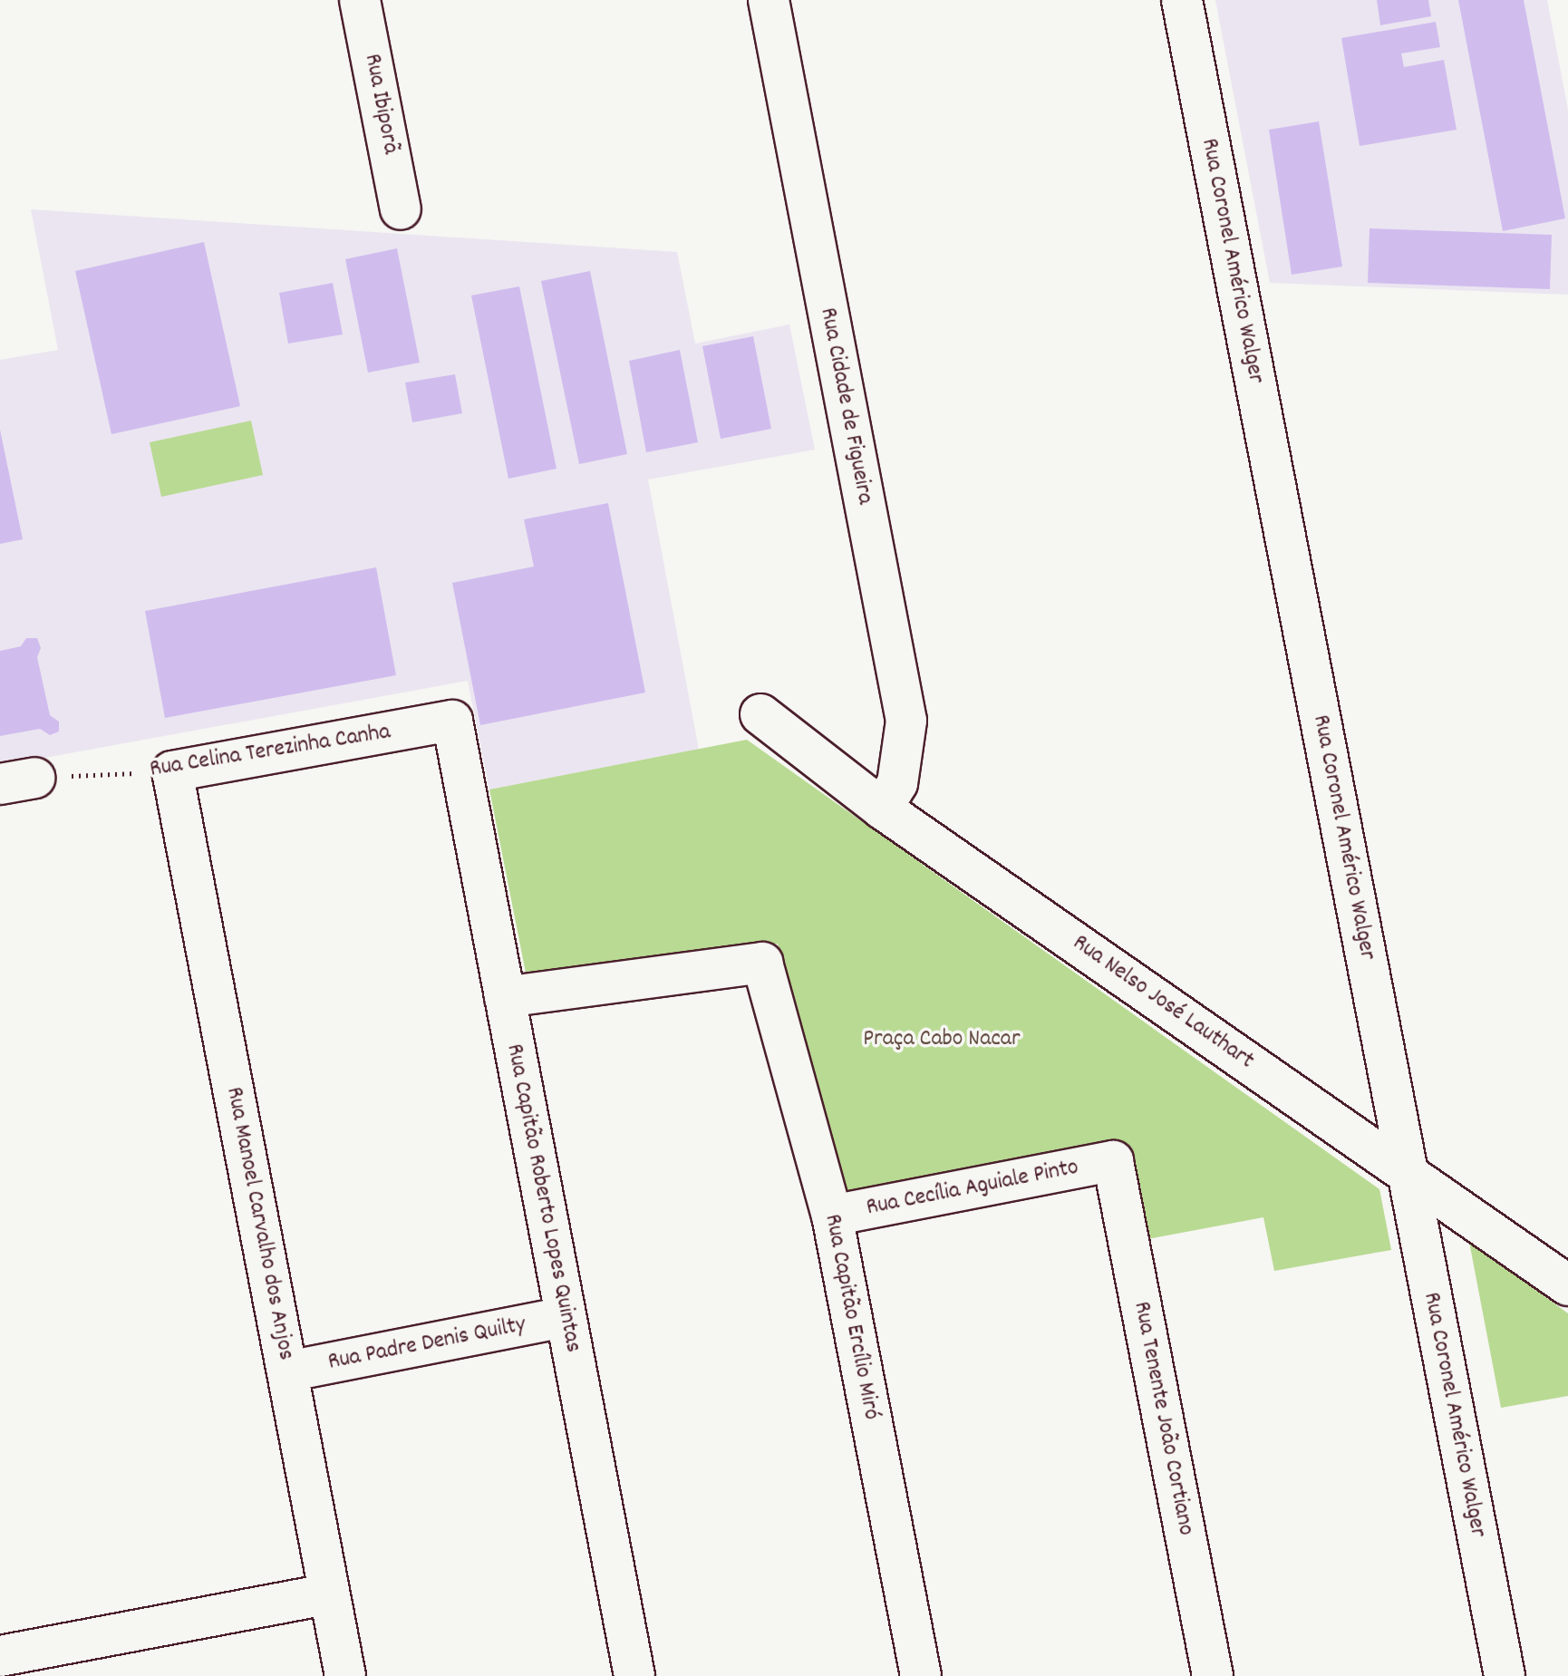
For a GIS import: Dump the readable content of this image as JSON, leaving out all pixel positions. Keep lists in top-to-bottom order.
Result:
{
  "streets": {
    "street": [
      "Rua Ibiporã",
      "Rua Coronel Américo Walger",
      "Rua Cidade de Figueira",
      "Rua Celina Terezinha Canha",
      "Rua Nelso José Lauthart",
      "Rua Cecília Aguiale Pinto",
      "Rua Capitão Roberto Lopes Quintas",
      "Rua Manoel Carvalho dos Anjos",
      "Rua Capitão Ercílio Miró",
      "Rua Padre Denis Quilty",
      "Rua Tenente João Cortiano"
    ]
  },
  "crossings": [
    ["Rua Coronel Américo Walger", "Rua Nelso José Lauthart"],
    ["Rua Cidade de Figueira", "Rua Nelso José Lauthart"],
    ["Rua Celina Terezinha Canha", "Rua Capitão Roberto Lopes Quintas"],
    ["Rua Celina Terezinha Canha", "Rua Manoel Carvalho dos Anjos"],
    ["Rua Cecília Aguiale Pinto", "Rua Capitão Ercílio Miró"],
    ["Rua Cecília Aguiale Pinto", "Rua Tenente João Cortiano"],
    ["Rua Capitão Roberto Lopes Quintas", "Rua Capitão Ercílio Miró"],
    ["Rua Capitão Roberto Lopes Quintas", "Rua Padre Denis Quilty"],
    ["Rua Manoel Carvalho dos Anjos", "Rua Padre Denis Quilty"]
  ],
  "parks": ["Praça Cabo Nacar"]
}
